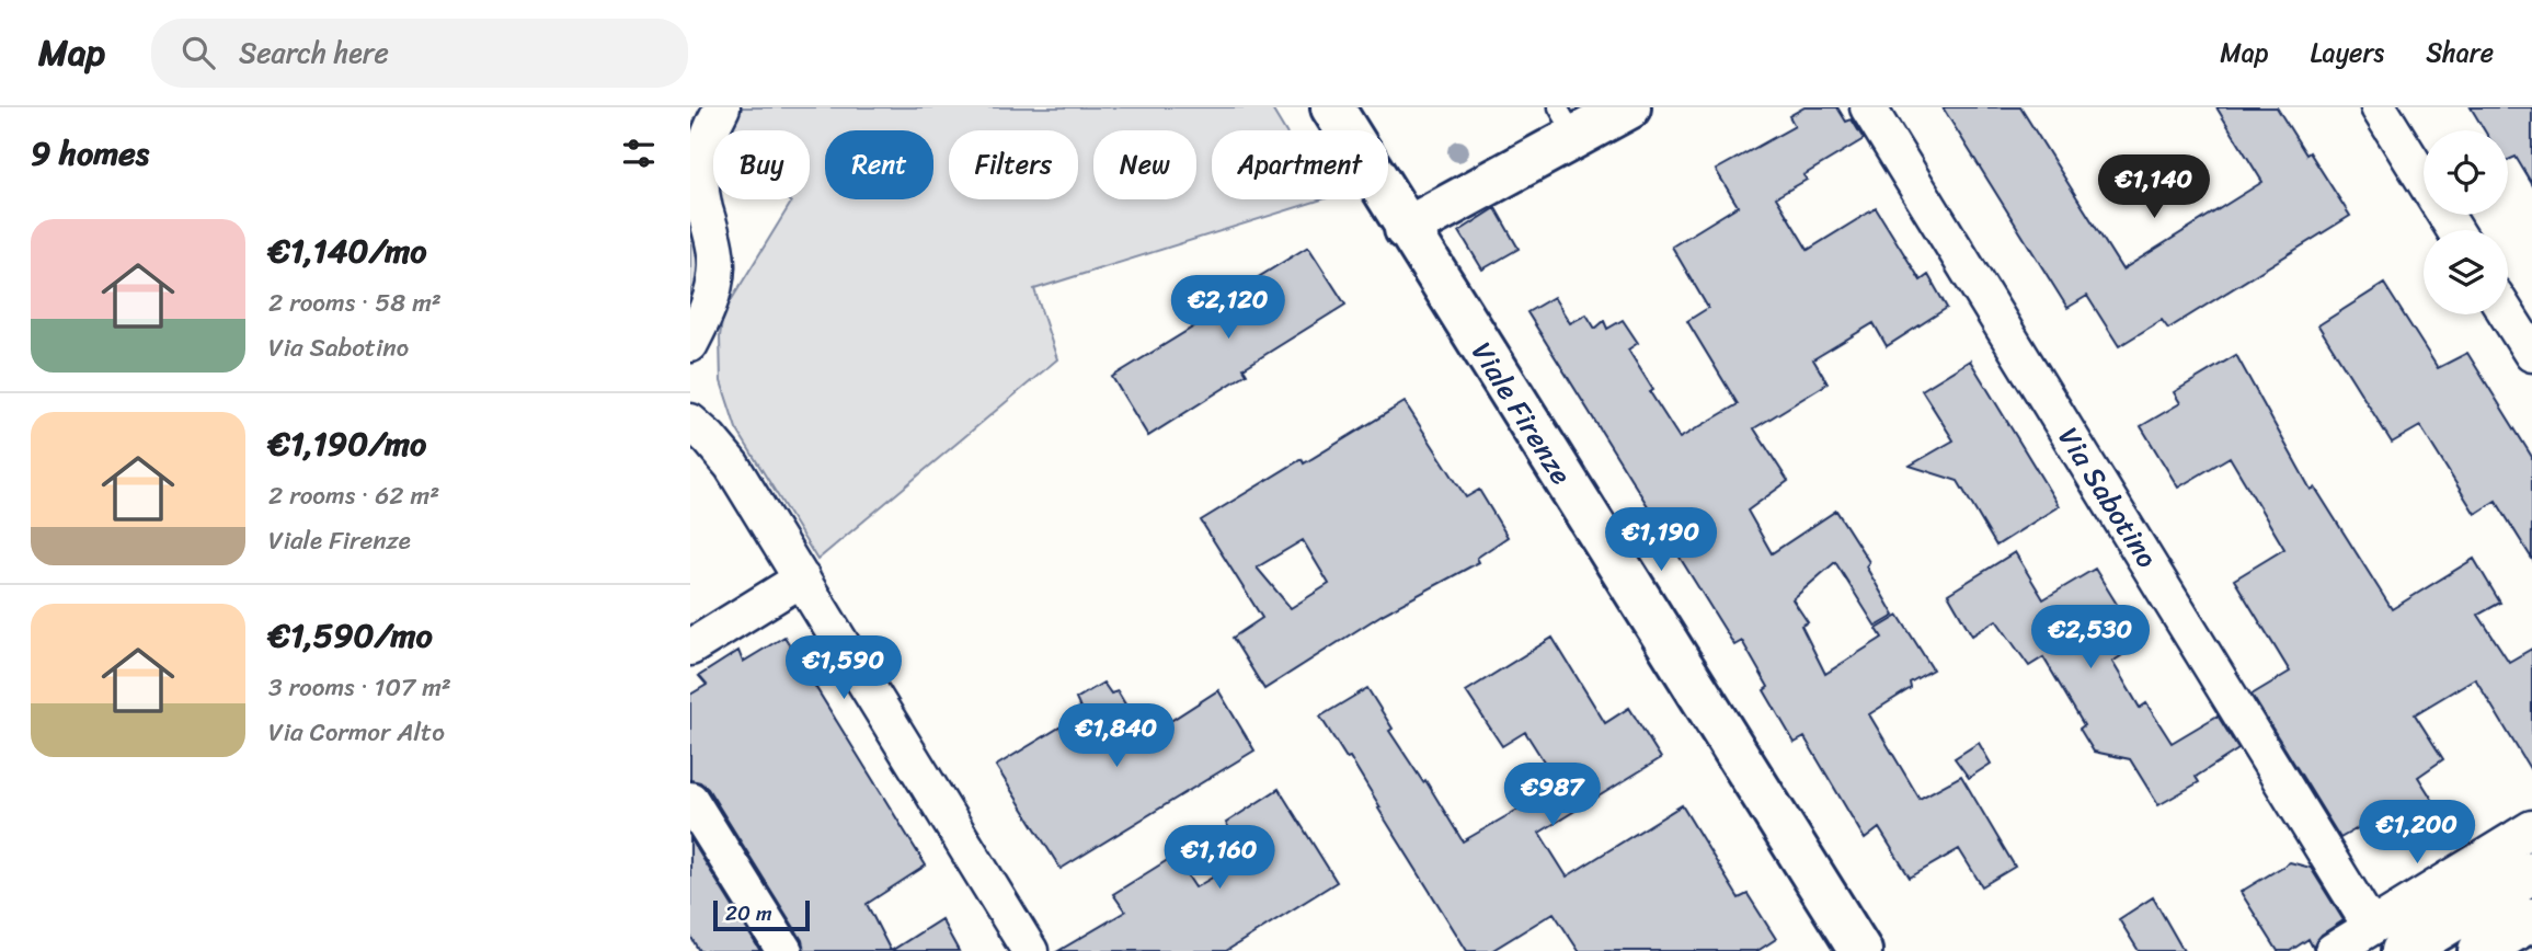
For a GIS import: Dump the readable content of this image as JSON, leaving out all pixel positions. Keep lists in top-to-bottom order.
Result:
{
  "streets": {
    "street": ["Viale Firenze", "Via Sabotino"]
  },
  "scale_bar": "20 m",
  "page": {
    "header": "Map",
    "search": "Search here",
    "nav": ["Map", "Layers", "Share"],
    "heading": "9 homes",
    "chip": [
      "Buy",
      "Rent",
      "Filters",
      "New",
      "Apartment"
    ],
    "price": [
      "€1,140",
      "€2,120",
      "€1,190",
      "€2,530",
      "€1,590",
      "€1,840",
      "€987",
      "€1,200",
      "€1,160"
    ],
    "list": [
      {
        "name": "€1,140/mo",
        "note": "2 rooms · 58 m² · Via Sabotino"
      },
      {
        "name": "€1,190/mo",
        "note": "2 rooms · 62 m² · Viale Firenze"
      },
      {
        "name": "€1,590/mo",
        "note": "3 rooms · 107 m² · Via Cormor Alto"
      }
    ],
    "scale": "20 m"
  }
}
